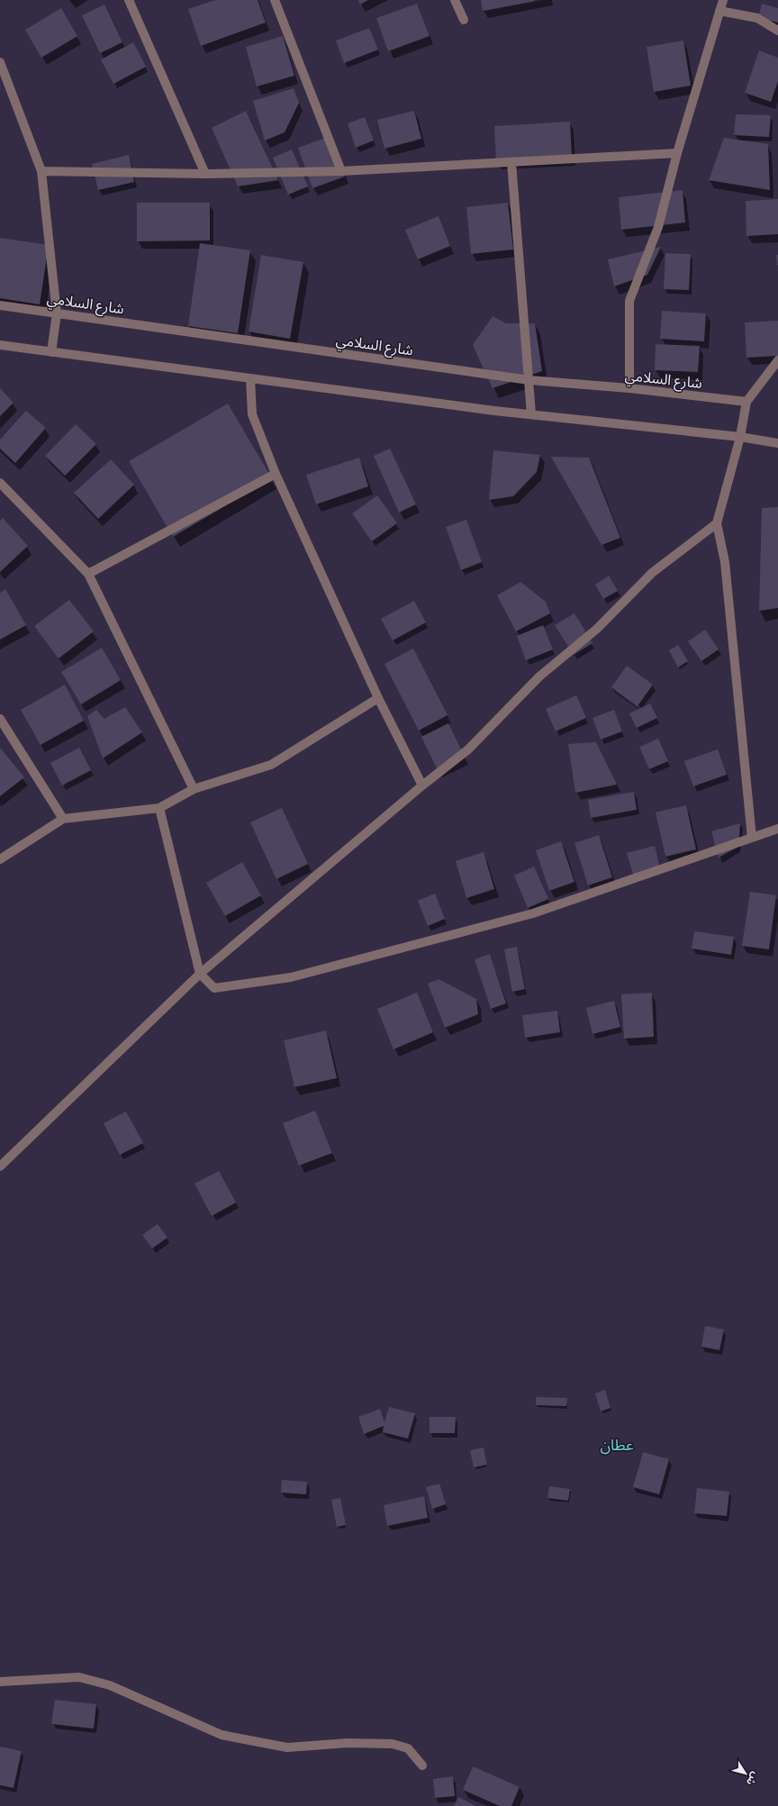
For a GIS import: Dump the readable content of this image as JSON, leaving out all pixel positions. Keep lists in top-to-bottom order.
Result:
{
  "streets": {
    "street": ["شارع السلامي"]
  },
  "districts": ["عطان"],
  "north": "bottom right"
}
